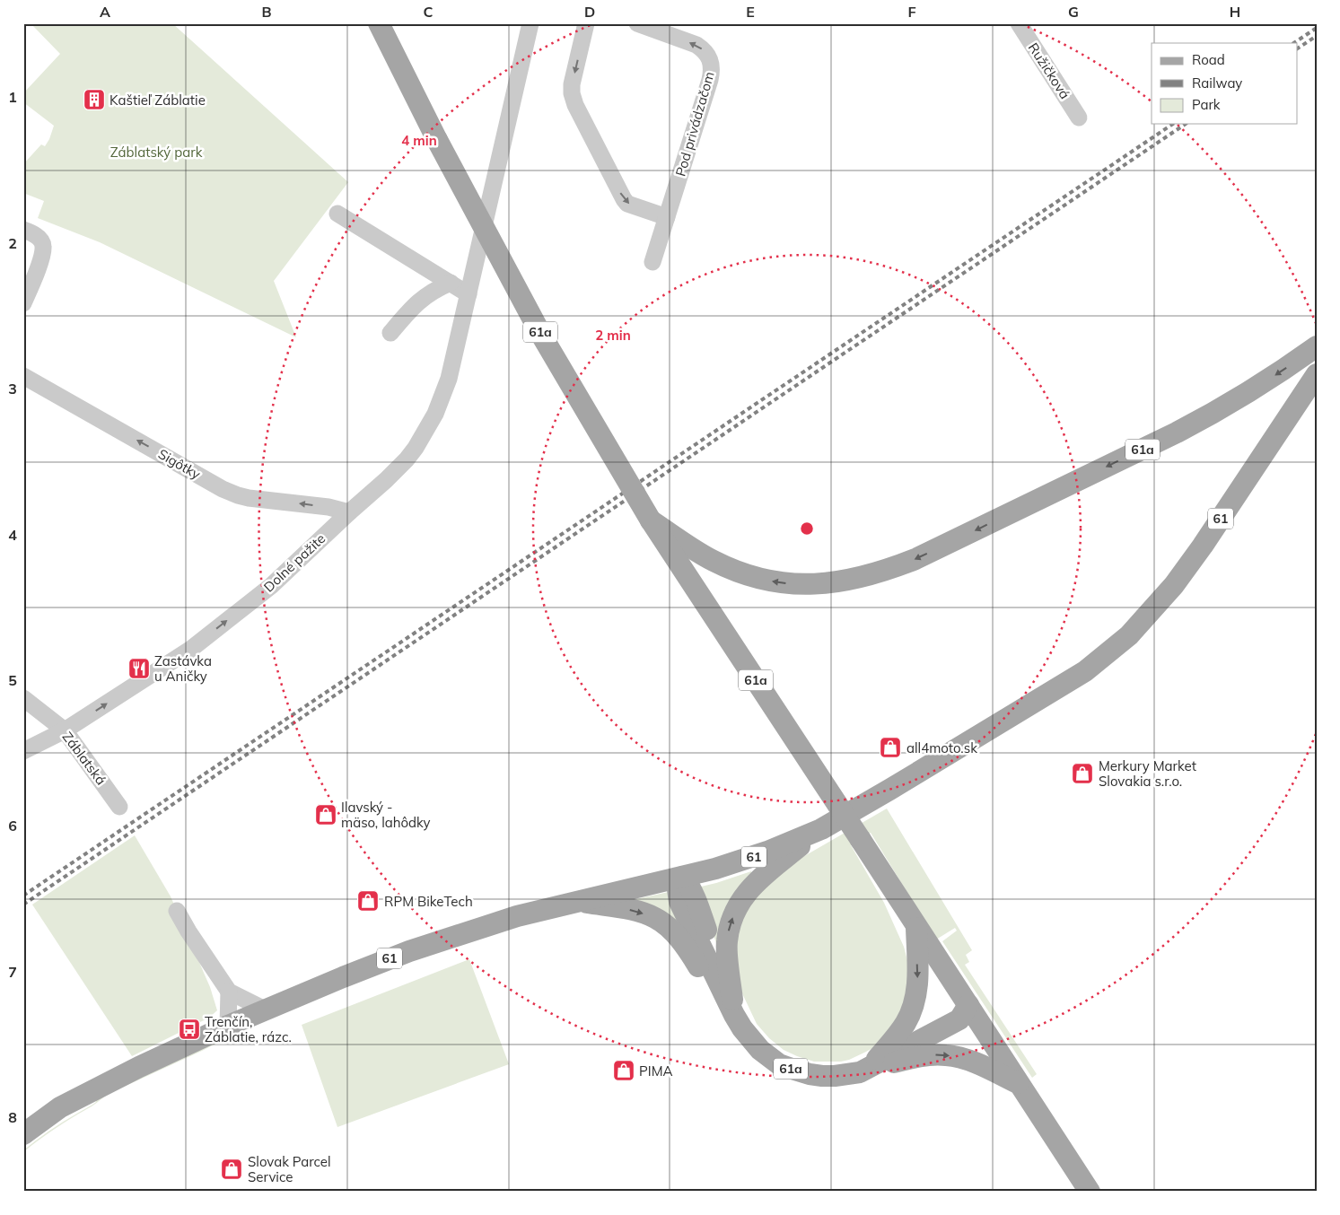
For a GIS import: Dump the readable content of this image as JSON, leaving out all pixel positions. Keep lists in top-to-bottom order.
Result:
{
  "streets": {
    "main road": ["61a", "61"],
    "street": [
      "Ružičková",
      "Pod privádzačom",
      "Sigôtky",
      "Dolné pažite",
      "Záblatská"
    ]
  },
  "crossings": [
    ["61a", "61"],
    ["Sigôtky", "Dolné pažite"],
    ["Dolné pažite", "Záblatská"]
  ],
  "one_way": ["Sigôtky", "Dolné pažite"],
  "parks": ["Záblatský park"],
  "places": {
    "building": ["Kaštieľ Záblatie"],
    "restaurant": ["Zastávka u Aničky"],
    "shop": [
      "all4moto.sk",
      "Merkury Market Slovakia s.r.o.",
      "Ilavský - mäso, lahôdky",
      "RPM BikeTech",
      "PIMA",
      "Slovak Parcel Service"
    ],
    "bus stop": ["Trenčín, Záblatie, rázc."]
  },
  "legend": ["Road", "Railway", "Park"],
  "grid": {
    "columns": [
      "A",
      "B",
      "C",
      "D",
      "E",
      "F",
      "G",
      "H"
    ],
    "rows": [
      "1",
      "2",
      "3",
      "4",
      "5",
      "6",
      "7",
      "8"
    ]
  },
  "rings": ["4 min", "2 min"]
}
